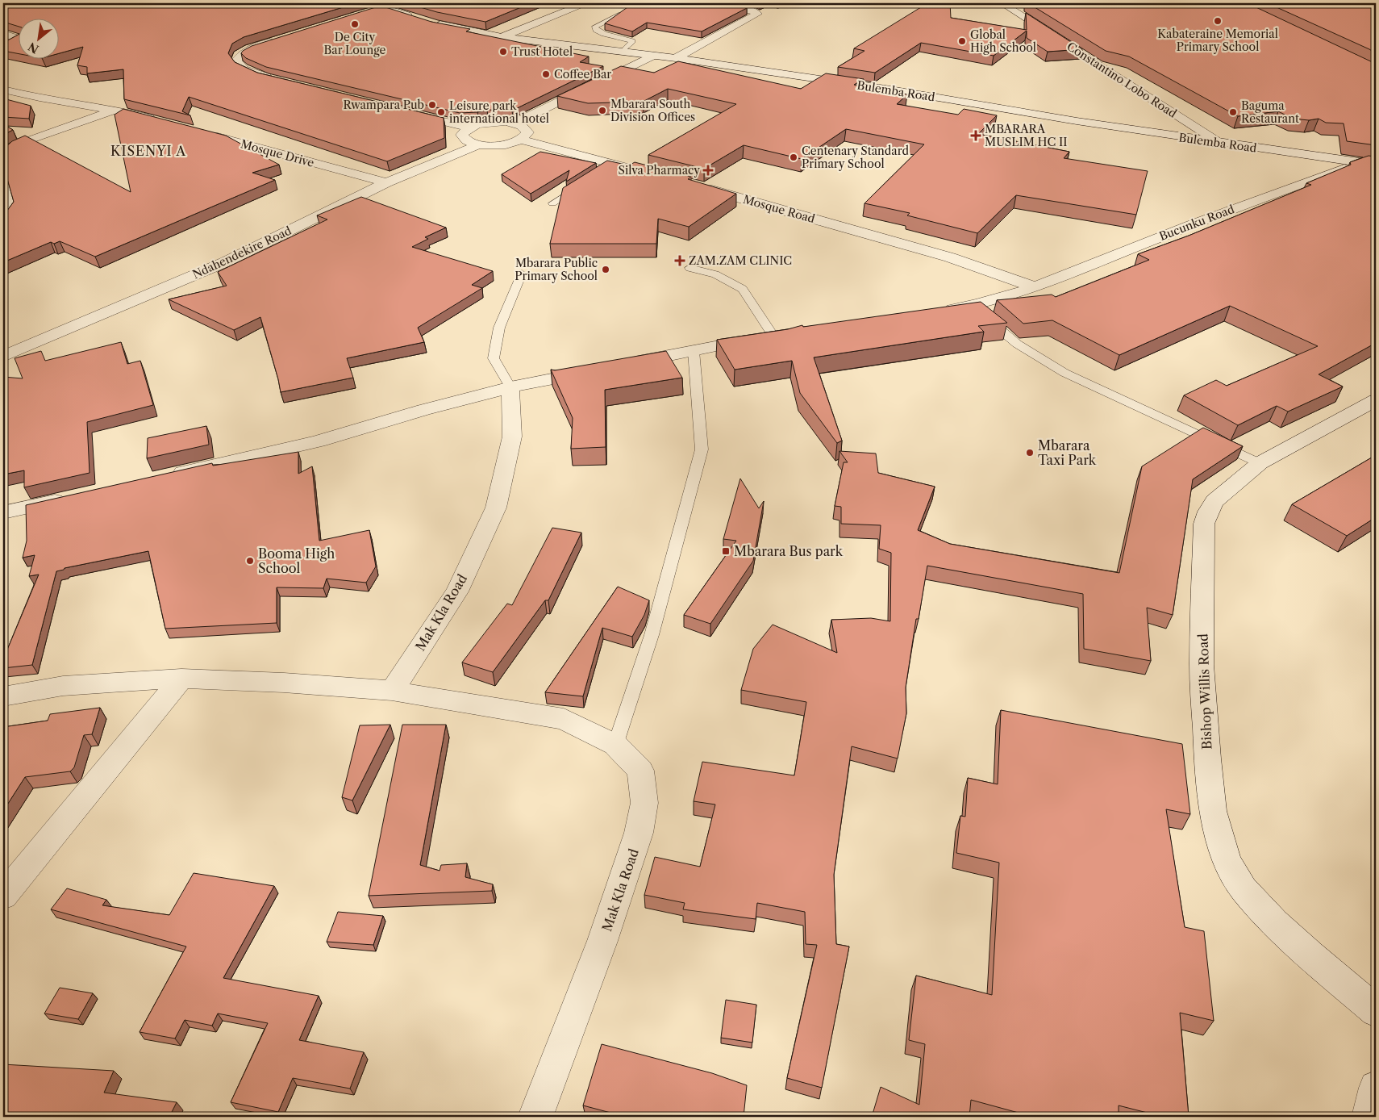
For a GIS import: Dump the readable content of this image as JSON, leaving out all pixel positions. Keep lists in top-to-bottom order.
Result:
{
  "streets": {
    "street": [
      "Constantino Lobo Road",
      "Bulemba Road",
      "Mosque Drive",
      "Mosque Road",
      "Bucunku Road",
      "Ndahendekire Road",
      "Mak Kla Road",
      "Bishop Willis Road"
    ]
  },
  "crossings": [
    ["Constantino Lobo Road", "Bulemba Road"],
    ["Bulemba Road", "Bucunku Road"],
    ["Mosque Drive", "Ndahendekire Road"],
    ["Mosque Road", "Bucunku Road"]
  ],
  "districts": ["KISENYI A"],
  "places": {
    "other": [
      "Kabateraine Memorial Primary School",
      "De City Bar Lounge",
      "Global High School",
      "Trust Hotel",
      "Coffee Bar",
      "Rwampara Pub",
      "Mbarara South Division Offices",
      "Leisure park international hotel",
      "Baguma Restaurant",
      "Centenary Standard Primary School",
      "Mbarara Public Primary School",
      "Mbarara Taxi Park",
      "Booma High School"
    ],
    "health": ["MBARARA MUSLIM HC II", "Silva Pharmacy", "ZAM.ZAM CLINIC"],
    "transit": ["Mbarara Bus park"]
  },
  "north": "bottom left"
}
